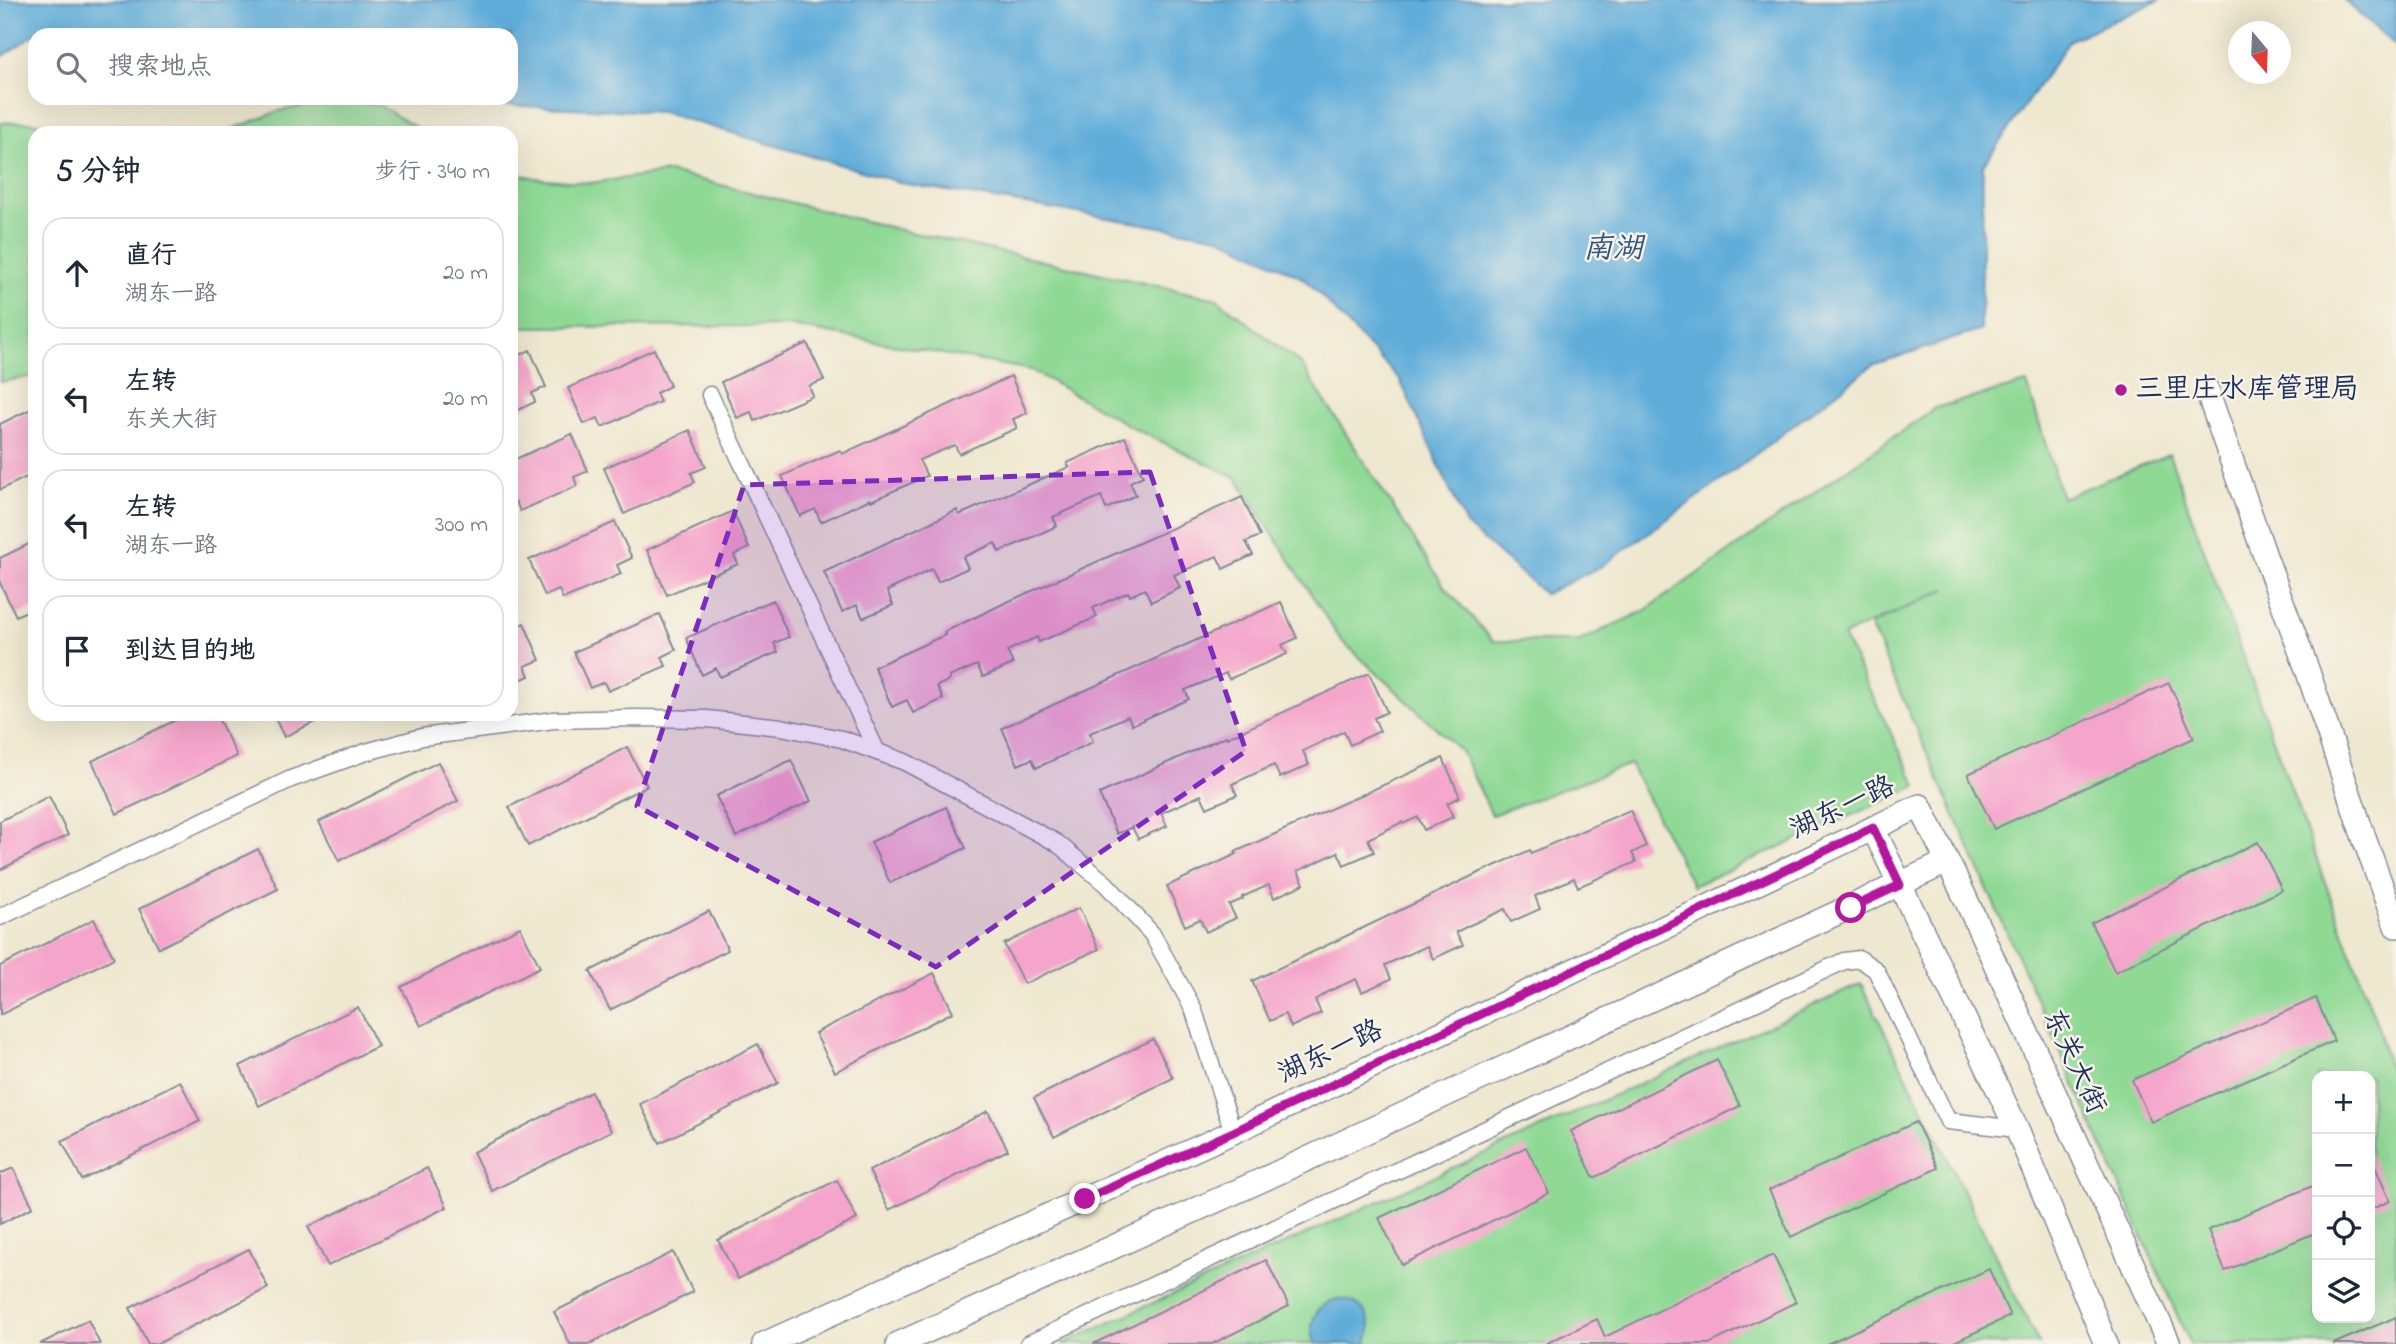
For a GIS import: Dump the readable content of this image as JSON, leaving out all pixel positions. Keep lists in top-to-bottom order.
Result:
{
  "streets": {
    "main road": ["湖东一路", "东关大街"]
  },
  "crossings": [
    ["湖东一路", "东关大街"]
  ],
  "water": ["南湖"],
  "places": ["三里庄水库管理局"],
  "north": "bottom",
  "page": {
    "search": "搜索地点",
    "heading": ["5 分钟", "步行 · 340 m"],
    "list": [
      ["直行", "湖东一路", "20 m"],
      ["左转", "东关大街", "20 m"],
      ["左转", "湖东一路", "300 m"],
      "到达目的地"
    ],
    "map_buttons": ["+", "−"]
  }
}
